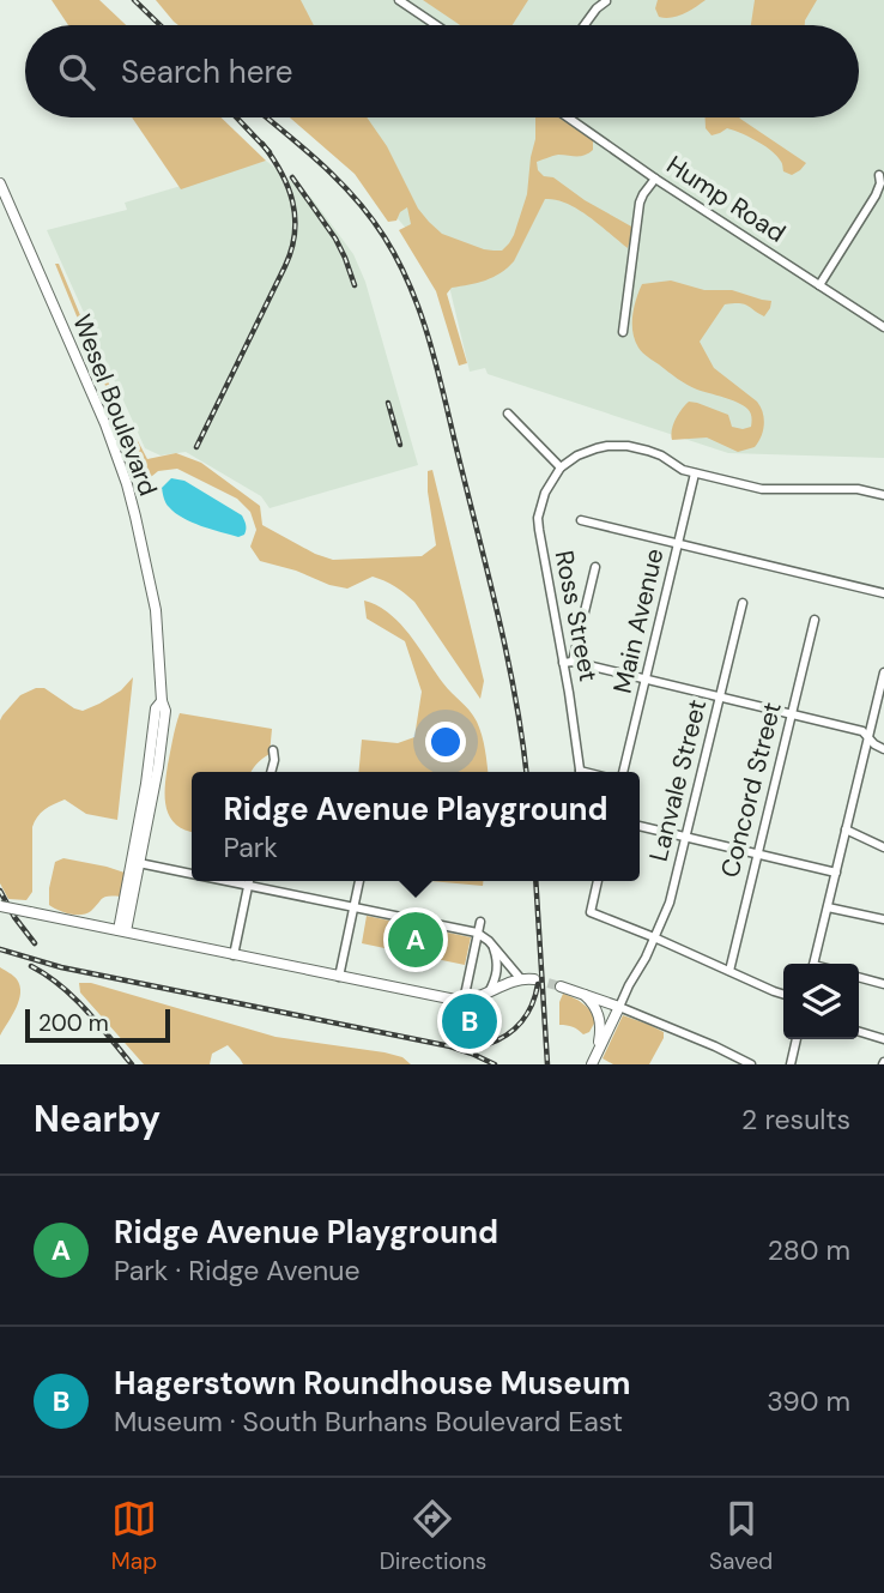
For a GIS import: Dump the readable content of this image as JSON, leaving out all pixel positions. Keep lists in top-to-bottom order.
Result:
{
  "streets": {
    "main road": ["Wesel Boulevard"],
    "street": [
      "Hump Road",
      "Ross Street",
      "Main Avenue",
      "Lanvale Street",
      "Concord Street"
    ]
  },
  "scale_bar": "200 m",
  "page": {
    "search": "Search here",
    "popup": ["Ridge Avenue Playground", "Park"],
    "pins": ["A", "B"],
    "scale": "200 m",
    "heading": ["Nearby", "2 results"],
    "list": [
      {
        "mark": "A",
        "name": "Ridge Avenue Playground",
        "note": "Park · Ridge Avenue",
        "value": "280 m"
      },
      {
        "mark": "B",
        "name": "Hagerstown Roundhouse Museum",
        "note": "Museum · South Burhans Boulevard East",
        "value": "390 m"
      }
    ],
    "nav": ["Map", "Directions", "Saved"]
  }
}
